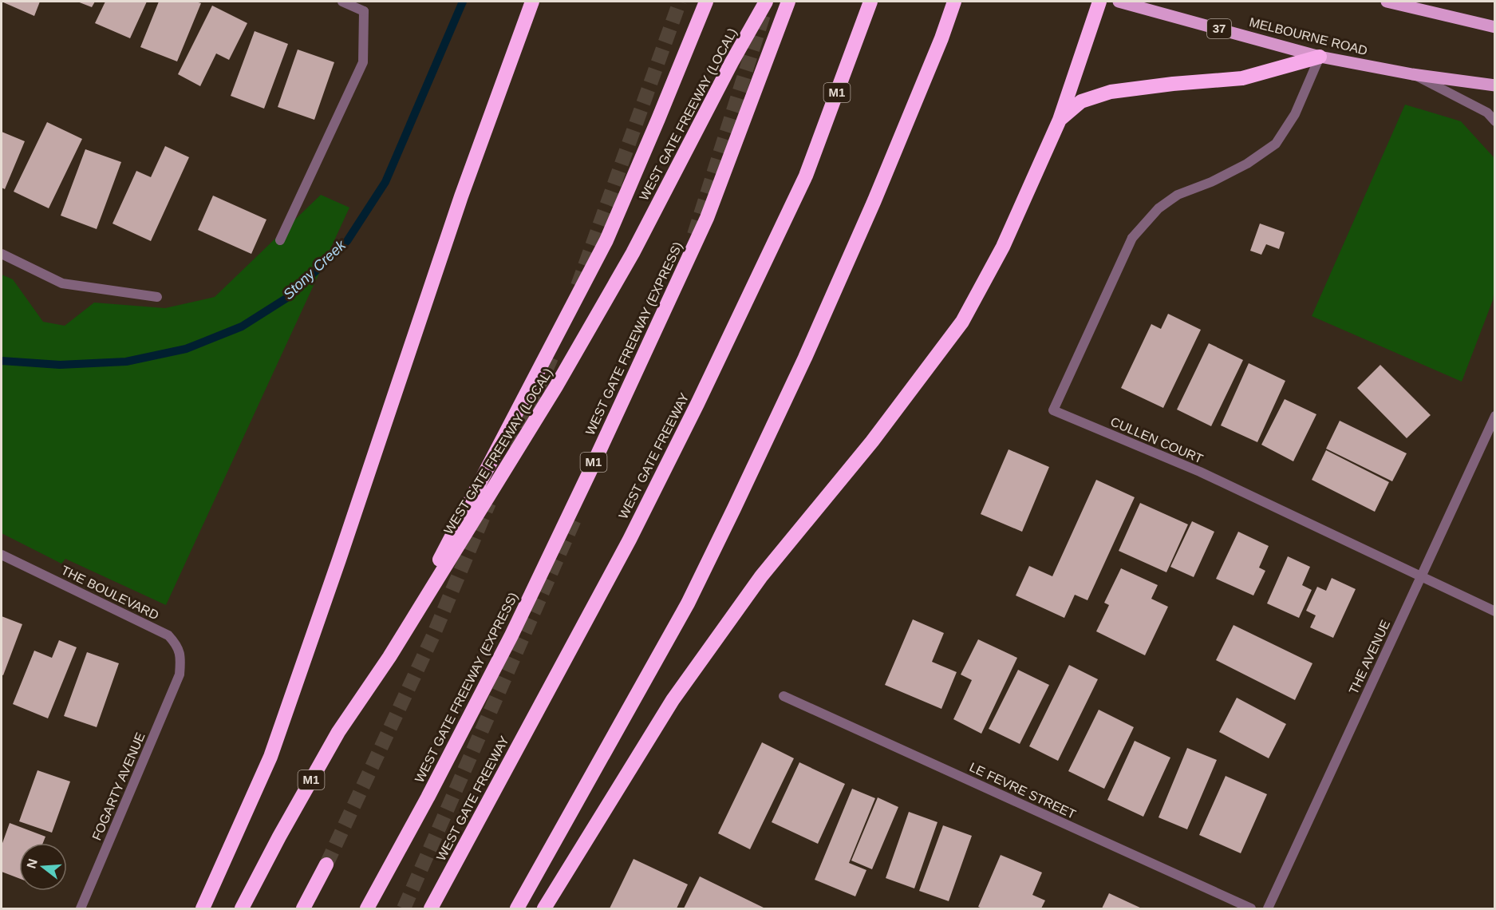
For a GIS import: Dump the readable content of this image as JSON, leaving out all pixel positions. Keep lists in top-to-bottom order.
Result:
{
  "streets": {
    "highway": [
      "M1",
      "WEST GATE FREEWAY (LOCAL)",
      "WEST GATE FREEWAY (EXPRESS)",
      "WEST GATE FREEWAY"
    ],
    "main road": ["37", "MELBOURNE ROAD"],
    "street": [
      "CULLEN COURT",
      "THE BOULEVARD",
      "THE AVENUE",
      "FOGARTY AVENUE",
      "LE FEVRE STREET"
    ]
  },
  "crossings": [
    ["MELBOURNE ROAD", "CULLEN COURT"],
    ["CULLEN COURT", "THE AVENUE"],
    ["THE BOULEVARD", "FOGARTY AVENUE"]
  ],
  "water": ["Stony Creek"],
  "north": "left"
}
